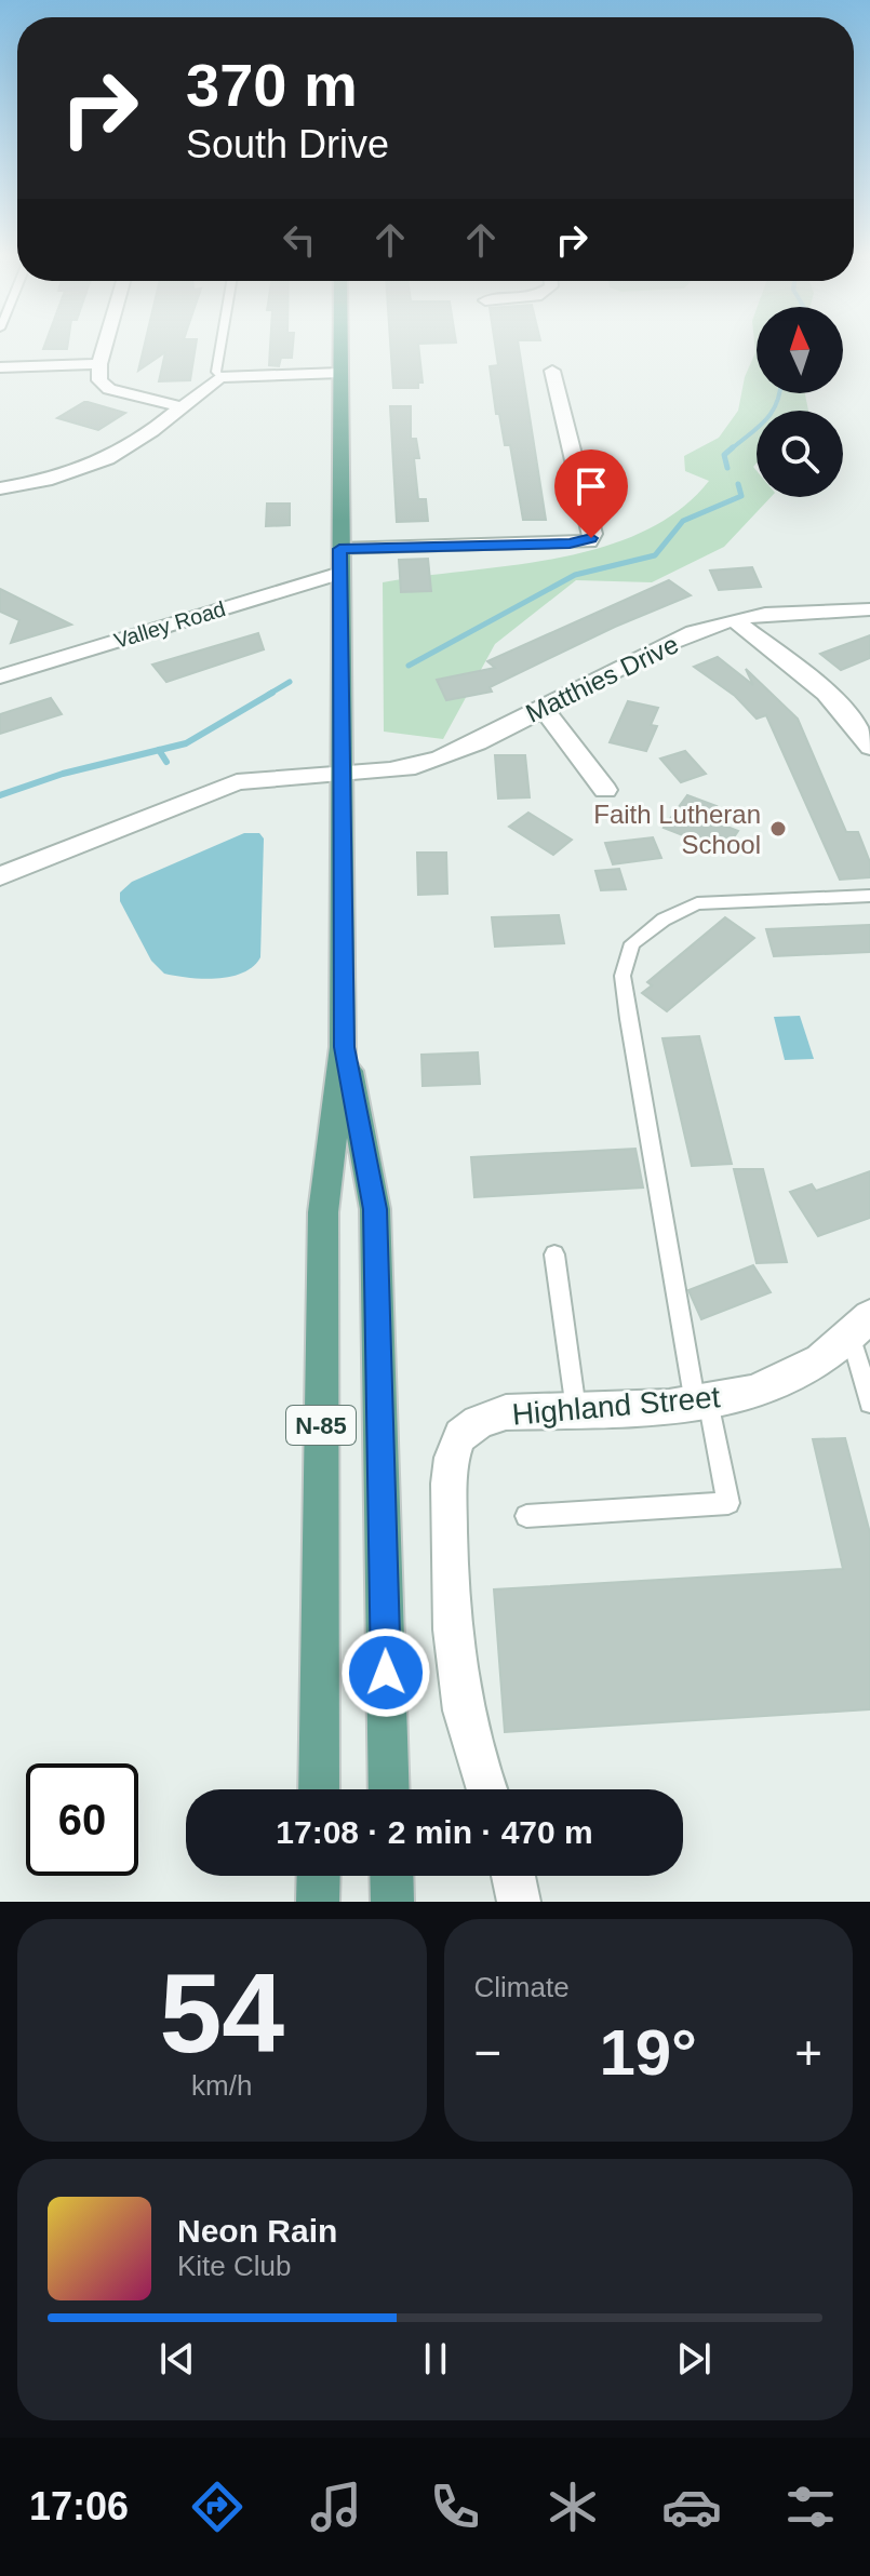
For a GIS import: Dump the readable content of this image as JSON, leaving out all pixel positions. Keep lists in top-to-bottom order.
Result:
{
  "streets": {
    "main road": ["N-85"],
    "street": ["Valley Road", "Matthies Drive", "Highland Street"]
  },
  "crossings": [
    ["Valley Road", "N-85"],
    ["Matthies Drive", "N-85"]
  ],
  "places": ["Faith Lutheran School"],
  "north": "top",
  "page": {
    "turn": ["370 m", "South Drive"],
    "limit": "60",
    "trip": "17:08 · 2 min · 470 m",
    "tile": [
      ["54", "km/h"],
      "Climate"
    ],
    "heat": ["−", "19°", "+"],
    "song": ["Neon Rain", "Kite Club"],
    "tabs": "17:06"
  }
}
